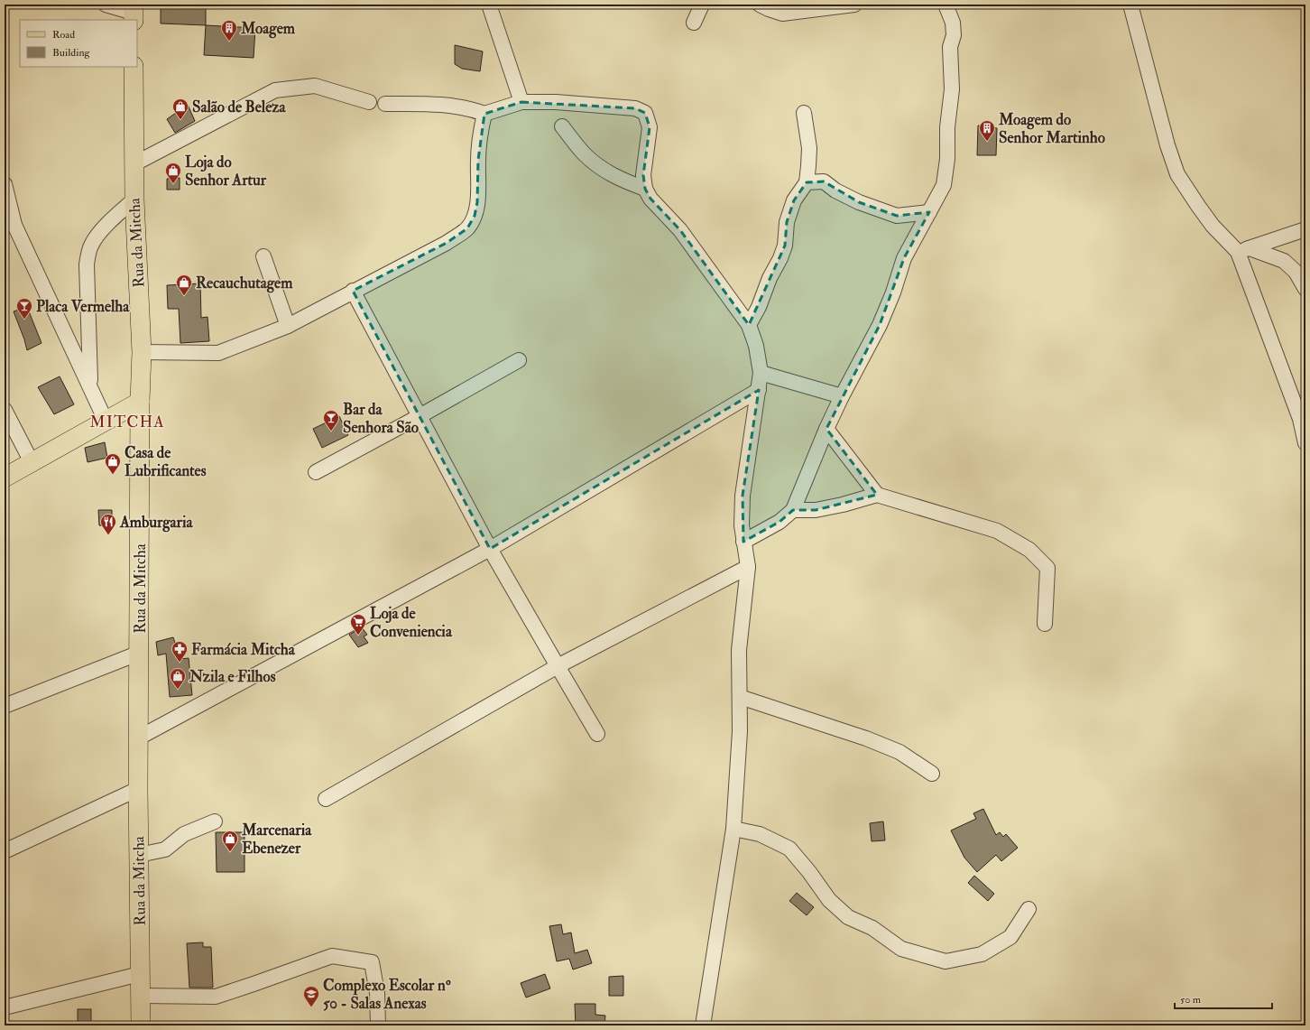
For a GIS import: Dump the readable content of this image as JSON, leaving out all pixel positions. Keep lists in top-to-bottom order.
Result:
{
  "streets": {
    "main road": ["Rua da Mitcha"]
  },
  "districts": ["MITCHA"],
  "places": {
    "building": ["Moagem", "Moagem do Senhor Martinho"],
    "shop": [
      "Salão de Beleza",
      "Loja do Senhor Artur",
      "Recauchutagem",
      "Casa de Lubrificantes",
      "Nzila e Filhos",
      "Marcenaria Ebenezer"
    ],
    "bar": ["Placa Vermelha", "Bar da Senhora São"],
    "restaurant": ["Amburgaria"],
    "supermarket": ["Loja de Conveniencia"],
    "pharmacy": ["Farmácia Mitcha"],
    "school or university": ["Complexo Escolar nº 50 - Salas Anexas"]
  },
  "legend": ["Road", "Building"],
  "scale_bar": "50 m"
}
